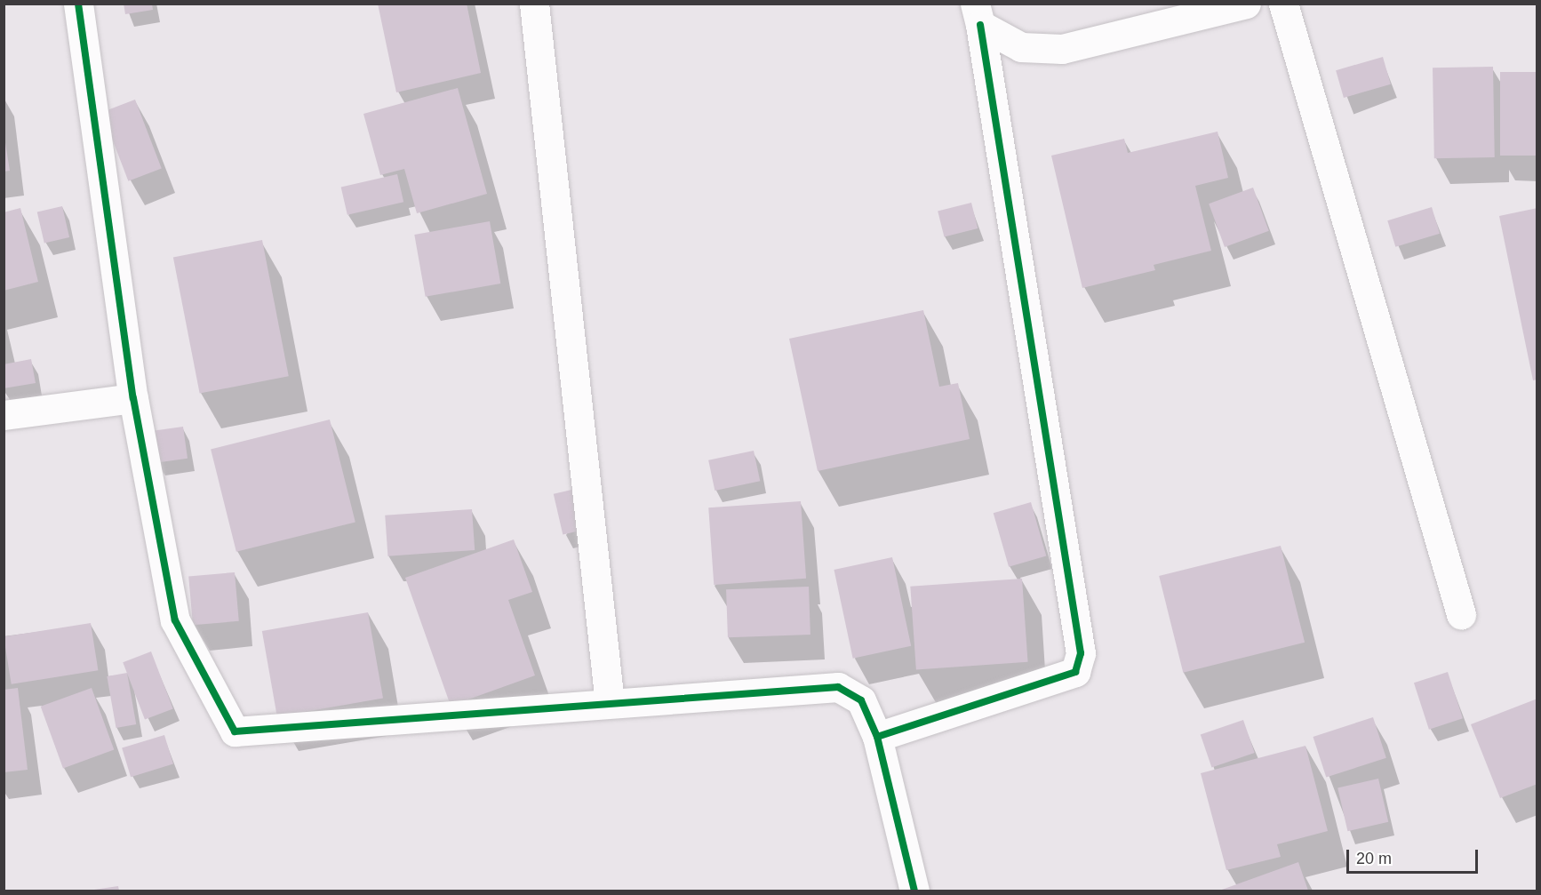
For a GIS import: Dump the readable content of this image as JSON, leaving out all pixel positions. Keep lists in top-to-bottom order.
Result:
{
  "scale_bar": "20 m"
}
